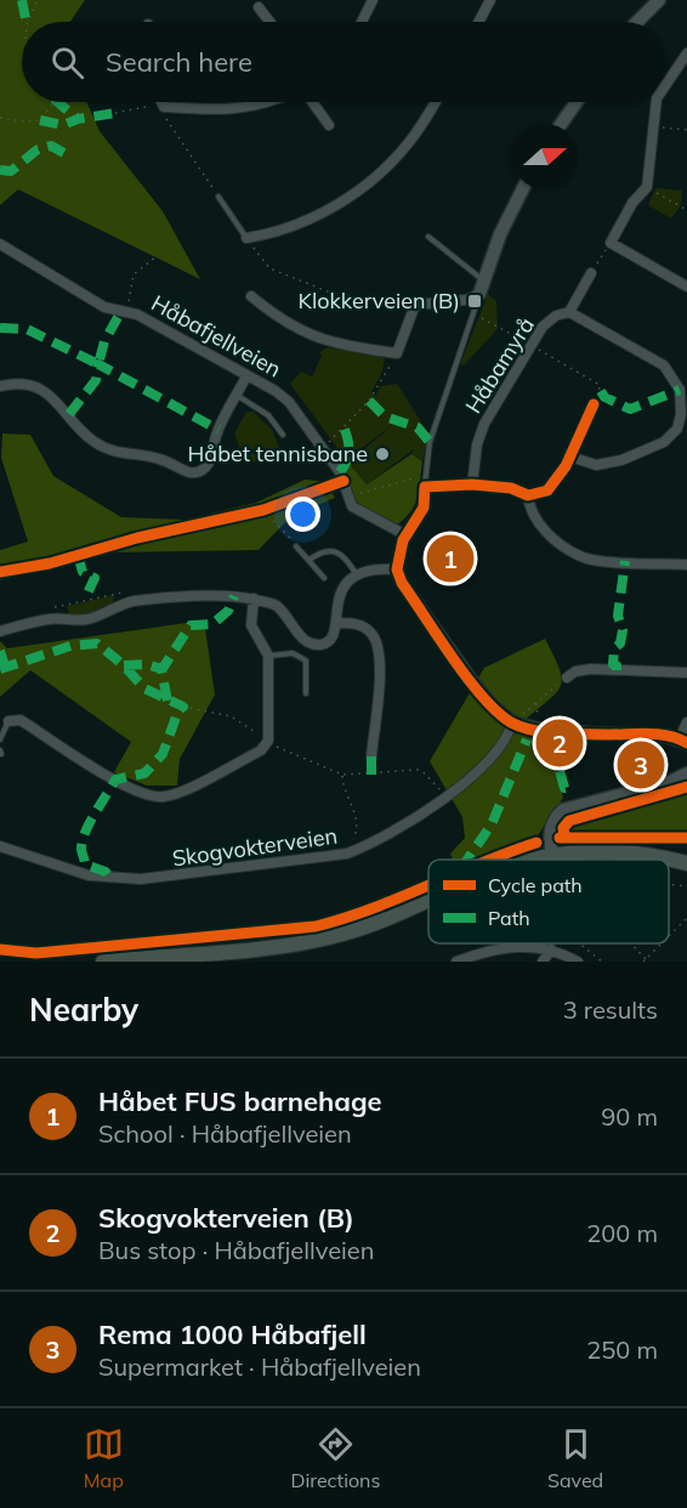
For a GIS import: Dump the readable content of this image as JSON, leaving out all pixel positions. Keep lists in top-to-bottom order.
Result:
{
  "streets": {
    "street": ["Håbafjellveien", "Håbamyrå", "Skogvokterveien"]
  },
  "places": {
    "transit": ["Klokkerveien (B)"],
    "other": ["Håbet tennisbane"]
  },
  "legend": ["Cycle path", "Path"],
  "north": "right",
  "page": {
    "search": "Search here",
    "pins": ["1", "2", "3"],
    "heading": ["Nearby", "3 results"],
    "list": [
      {
        "mark": "1",
        "name": "Håbet FUS barnehage",
        "note": "School · Håbafjellveien",
        "value": "90 m"
      },
      {
        "mark": "2",
        "name": "Skogvokterveien (B)",
        "note": "Bus stop · Håbafjellveien",
        "value": "200 m"
      },
      {
        "mark": "3",
        "name": "Rema 1000 Håbafjell",
        "note": "Supermarket · Håbafjellveien",
        "value": "250 m"
      }
    ],
    "nav": ["Map", "Directions", "Saved"]
  }
}
